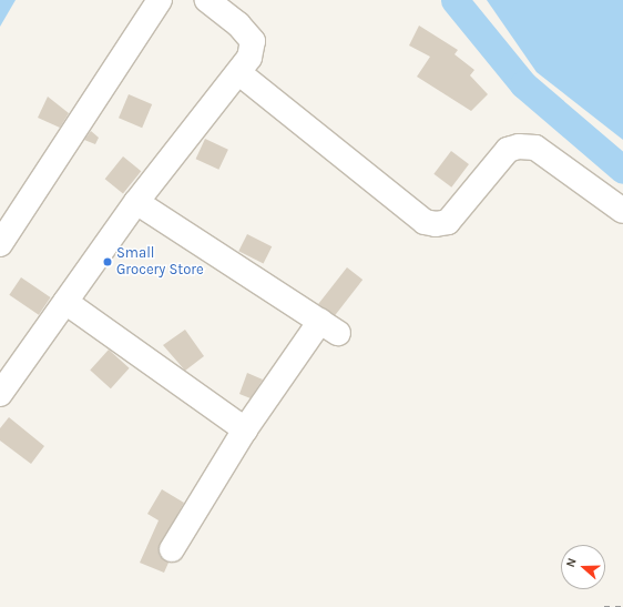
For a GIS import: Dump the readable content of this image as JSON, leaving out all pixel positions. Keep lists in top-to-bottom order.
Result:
{
  "places": ["Small Grocery Store"],
  "north": "left"
}
